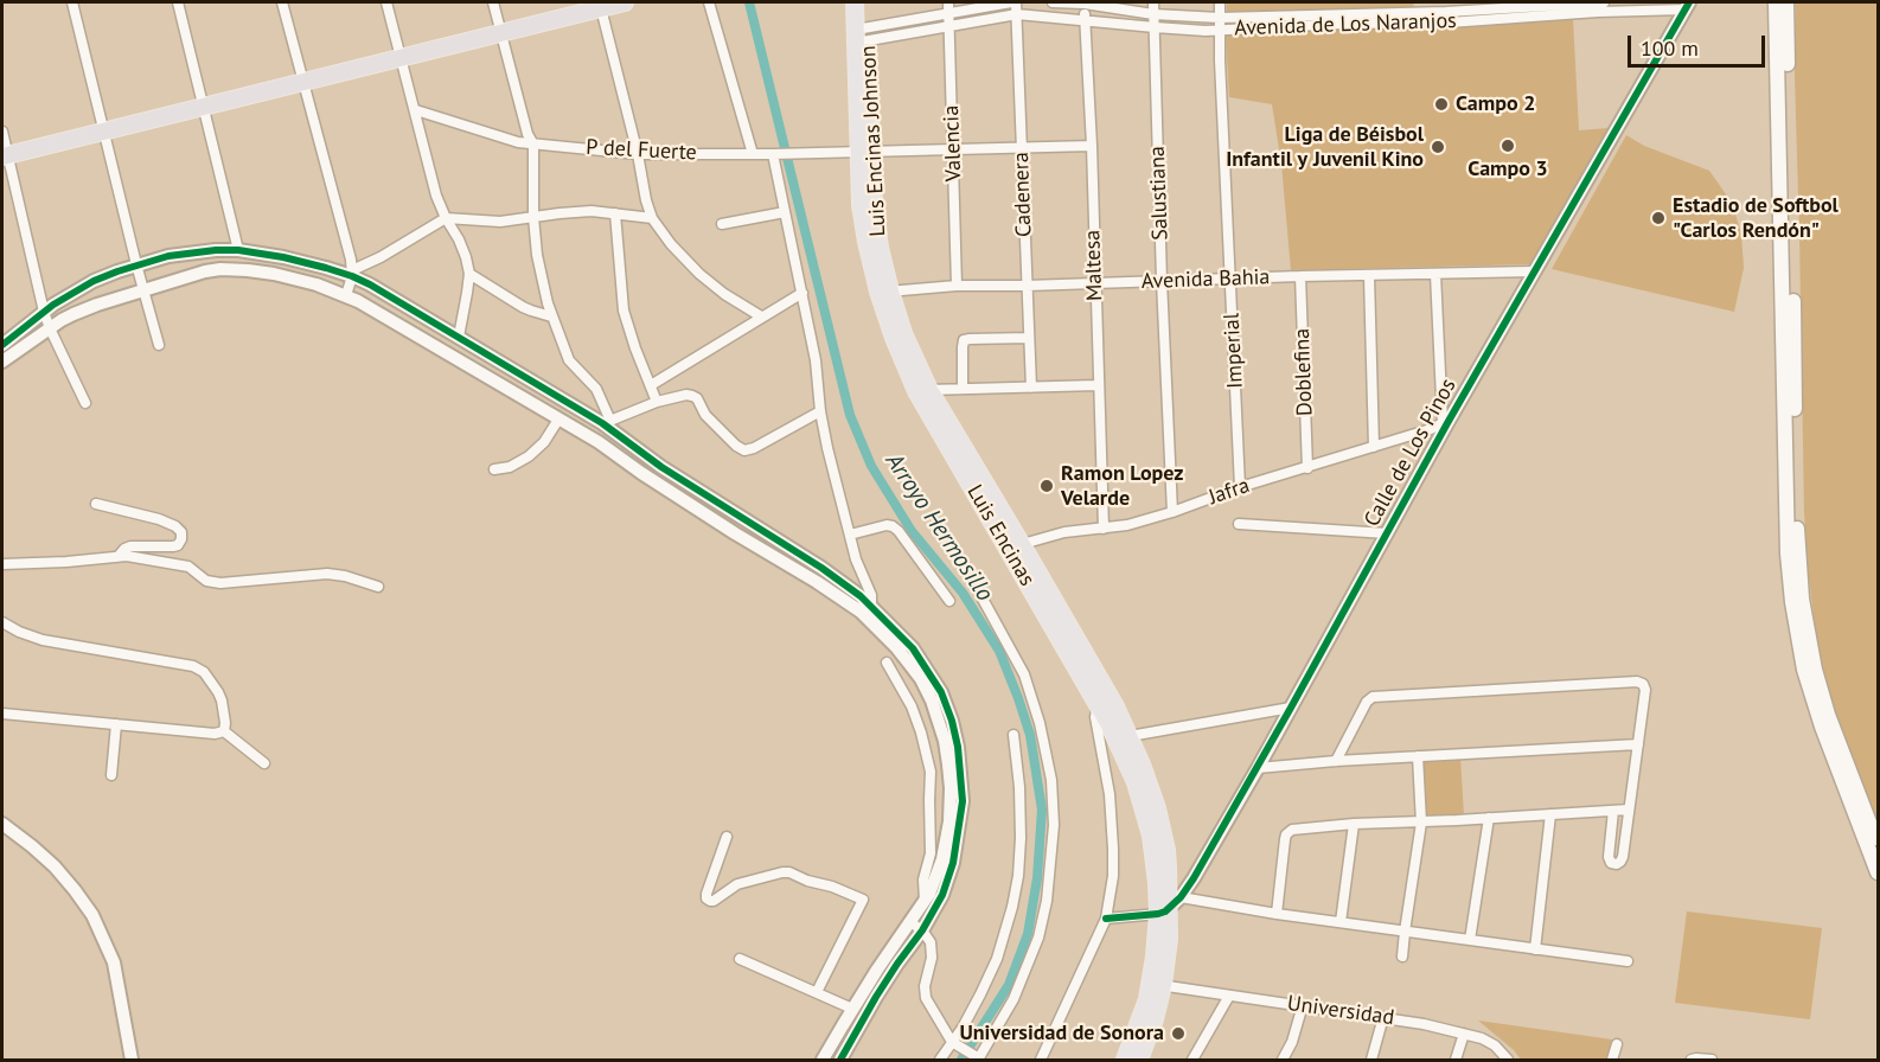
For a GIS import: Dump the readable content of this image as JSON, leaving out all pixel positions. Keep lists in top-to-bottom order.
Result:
{
  "streets": {
    "main road": ["Luis Encinas Johnson", "Luis Encinas"],
    "street": [
      "Avenida de Los Naranjos",
      "Valencia",
      "P del Fuerte",
      "Salustiana",
      "Cadenera",
      "Maltesa",
      "Avenida Bahia",
      "Imperial",
      "Doblefina",
      "Calle de Los Pinos",
      "Jafra",
      "Universidad"
    ]
  },
  "crossings": [
    ["Avenida de Los Naranjos", "Luis Encinas Johnson"],
    ["Avenida de Los Naranjos", "Valencia"],
    ["Avenida de Los Naranjos", "Salustiana"],
    ["Avenida de Los Naranjos", "Cadenera"],
    ["Avenida de Los Naranjos", "Maltesa"],
    ["Avenida de Los Naranjos", "Imperial"],
    ["Avenida de Los Naranjos", "Calle de Los Pinos"],
    ["Luis Encinas Johnson", "P del Fuerte"],
    ["Luis Encinas Johnson", "Avenida Bahia"],
    ["Luis Encinas Johnson", "Calle de Los Pinos"],
    ["Luis Encinas Johnson", "Jafra"],
    ["Luis Encinas Johnson", "Luis Encinas"],
    ["Luis Encinas Johnson", "Universidad"],
    ["Valencia", "P del Fuerte"],
    ["Valencia", "Avenida Bahia"],
    ["P del Fuerte", "Cadenera"],
    ["P del Fuerte", "Maltesa"],
    ["Salustiana", "Avenida Bahia"],
    ["Salustiana", "Jafra"],
    ["Cadenera", "Avenida Bahia"],
    ["Maltesa", "Avenida Bahia"],
    ["Maltesa", "Jafra"],
    ["Avenida Bahia", "Imperial"],
    ["Avenida Bahia", "Doblefina"],
    ["Avenida Bahia", "Calle de Los Pinos"],
    ["Imperial", "Jafra"],
    ["Doblefina", "Jafra"],
    ["Calle de Los Pinos", "Jafra"],
    ["Calle de Los Pinos", "Luis Encinas"],
    ["Jafra", "Luis Encinas"]
  ],
  "water": ["Arroyo Hermosillo"],
  "places": [
    "Campo 2",
    "Campo 3",
    "Liga de Béisbol Infantil y Juvenil Kino",
    "Estadio de Softbol \"Carlos Rendón\"",
    "Ramon Lopez Velarde",
    "Universidad de Sonora"
  ],
  "scale_bar": "100 m"
}
